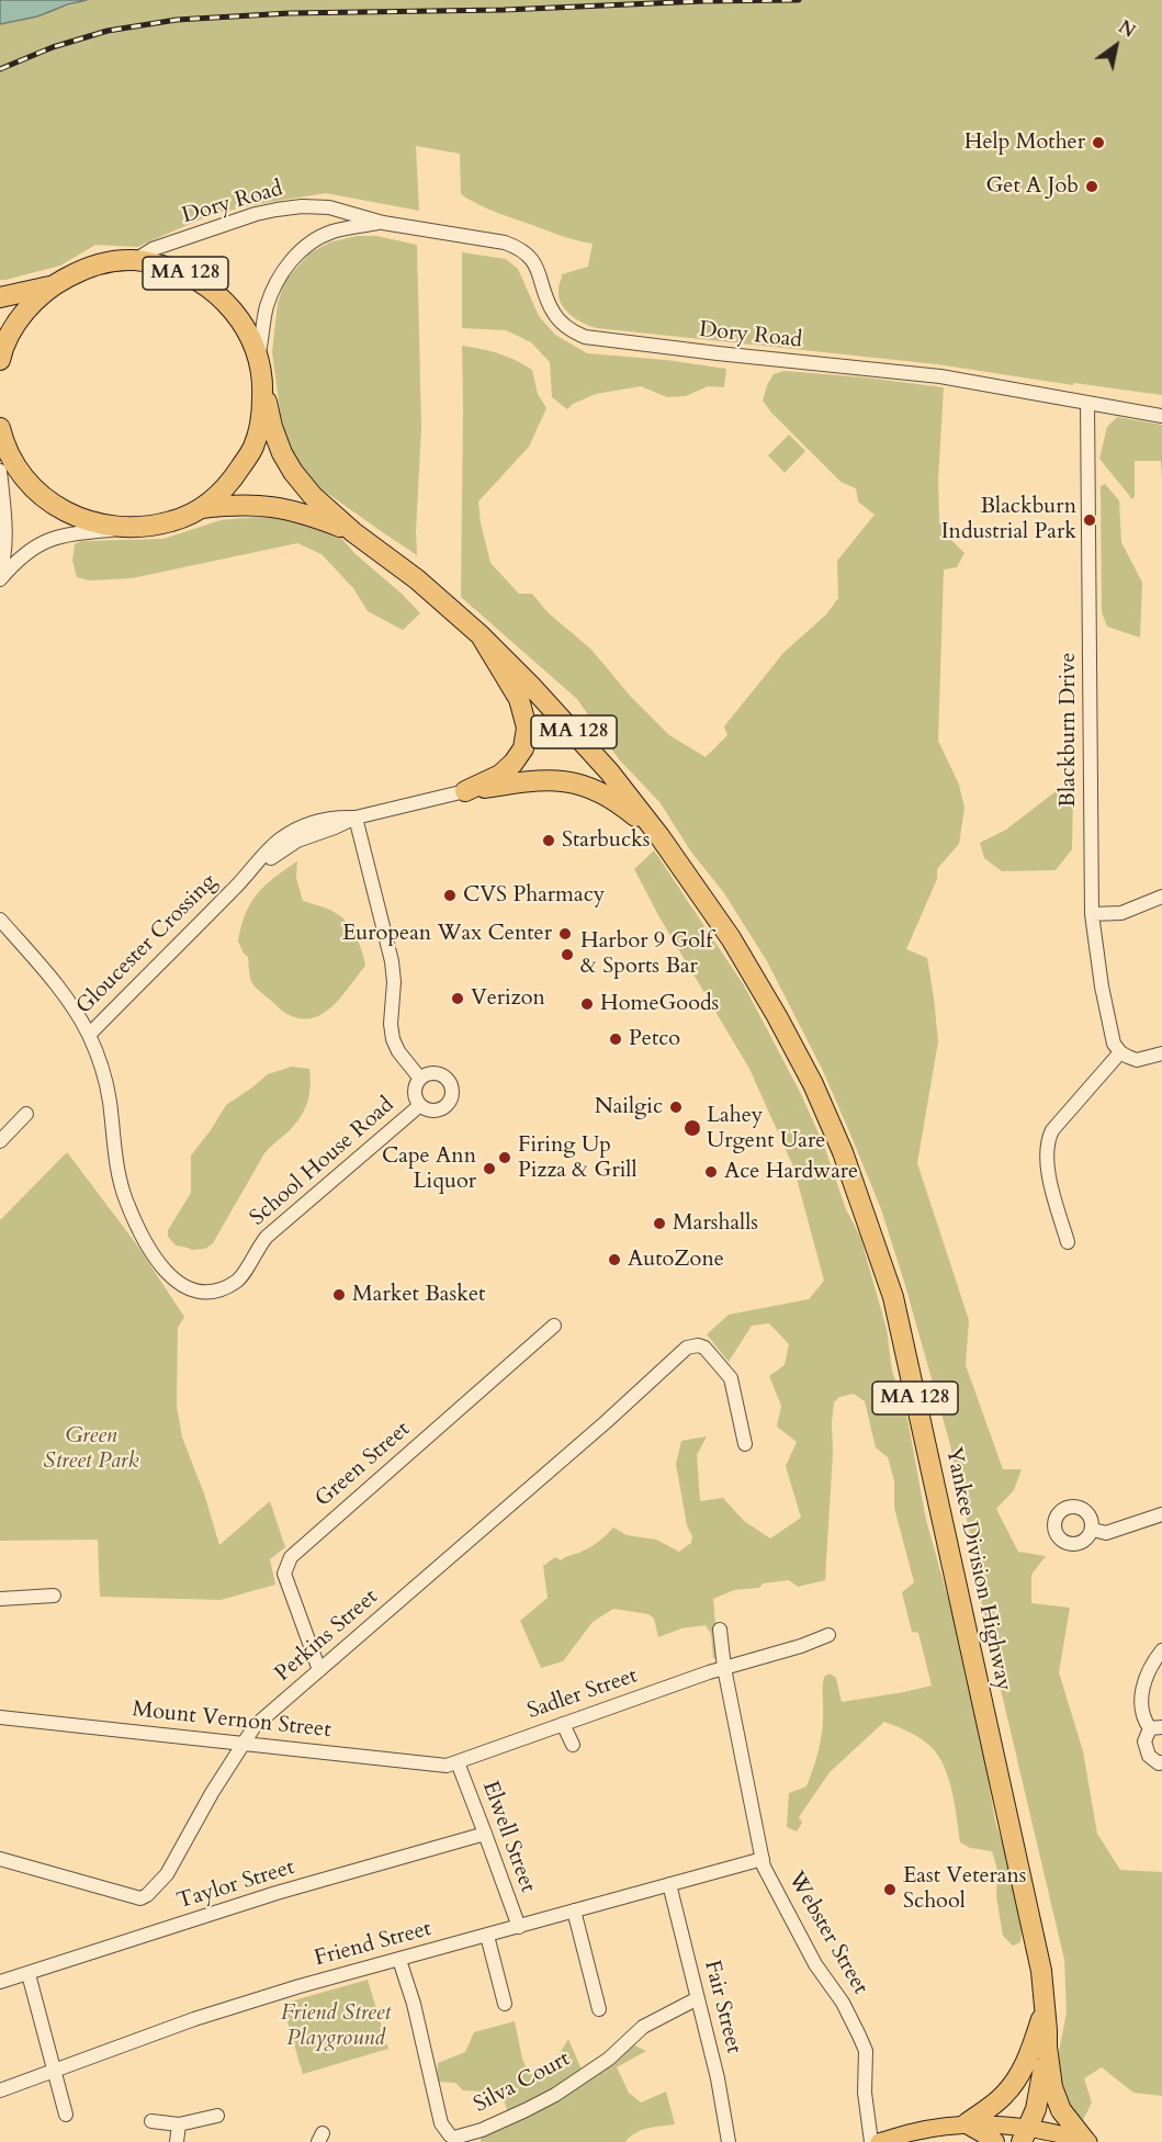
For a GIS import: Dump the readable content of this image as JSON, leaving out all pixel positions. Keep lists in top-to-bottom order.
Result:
{
  "streets": {
    "highway": ["MA 128", "Yankee Division Highway"],
    "street": [
      "Dory Road",
      "Blackburn Drive",
      "Gloucester Crossing",
      "School House Road",
      "Green Street",
      "Perkins Street",
      "Sadler Street",
      "Mount Vernon Street",
      "Elwell Street",
      "Taylor Street",
      "Webster Street",
      "Friend Street",
      "Fair Street",
      "Silva Court"
    ]
  },
  "crossings": [
    ["Dory Road", "MA 128"],
    ["Dory Road", "Blackburn Drive"],
    ["MA 128", "Yankee Division Highway"],
    ["Gloucester Crossing", "School House Road"],
    ["Green Street", "Perkins Street"],
    ["Perkins Street", "Mount Vernon Street"],
    ["Sadler Street", "Mount Vernon Street"],
    ["Sadler Street", "Elwell Street"],
    ["Sadler Street", "Webster Street"],
    ["Mount Vernon Street", "Elwell Street"],
    ["Elwell Street", "Taylor Street"],
    ["Elwell Street", "Friend Street"],
    ["Webster Street", "Friend Street"],
    ["Friend Street", "Fair Street"],
    ["Friend Street", "Silva Court"],
    ["Fair Street", "Silva Court"]
  ],
  "parks": ["Green Street Park", "Friend Street Playground"],
  "places": [
    "Help Mother",
    "Get A Job",
    "Blackburn Industrial Park",
    "Starbucks",
    "CVS Pharmacy",
    "European Wax Center",
    "Harbor 9 Golf & Sports Bar",
    "Verizon",
    "HomeGoods",
    "Petco",
    "Nailgic",
    "Lahey Urgent Uare",
    "Firing Up Pizza & Grill",
    "Cape Ann Liquor",
    "Ace Hardware",
    "Marshalls",
    "AutoZone",
    "Market Basket",
    "East Veterans School"
  ],
  "north": "top right"
}
